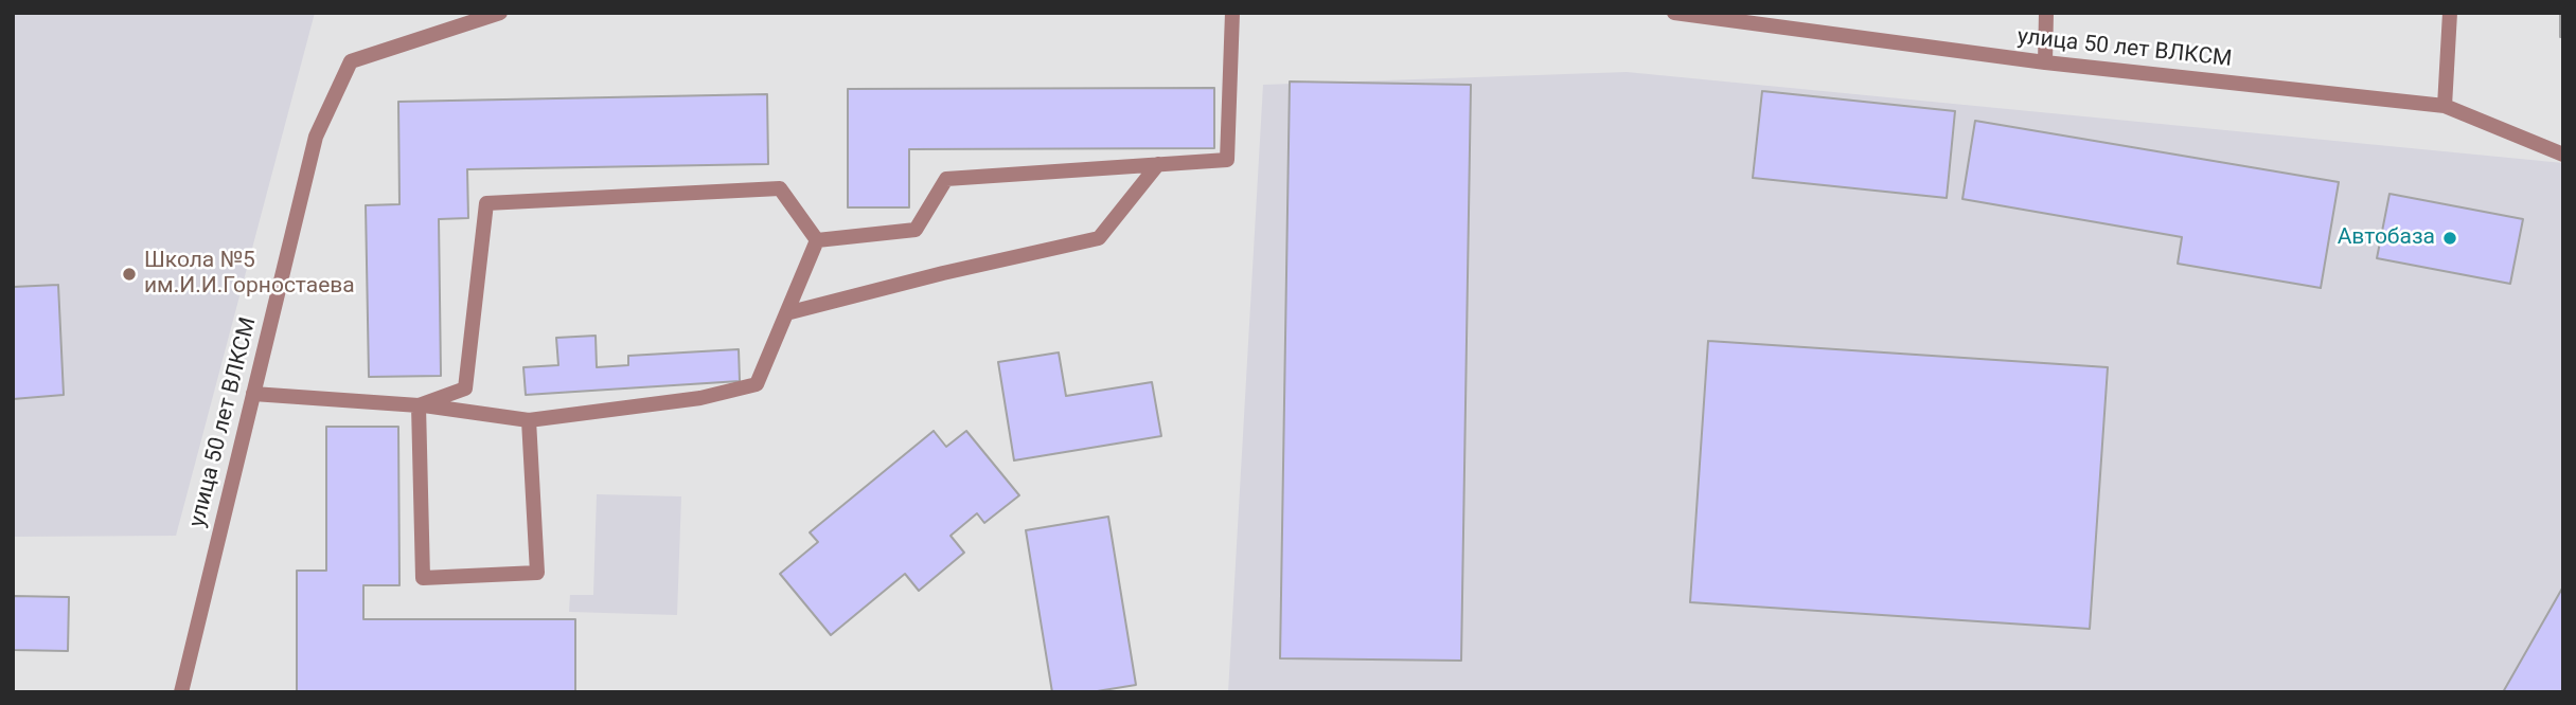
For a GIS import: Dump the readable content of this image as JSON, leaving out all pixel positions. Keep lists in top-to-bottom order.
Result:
{
  "streets": {
    "street": ["улица 50 лет ВЛКСМ"]
  },
  "places": ["Автобаза", "Школа №5 им.И.И.Горностаева"]
}
